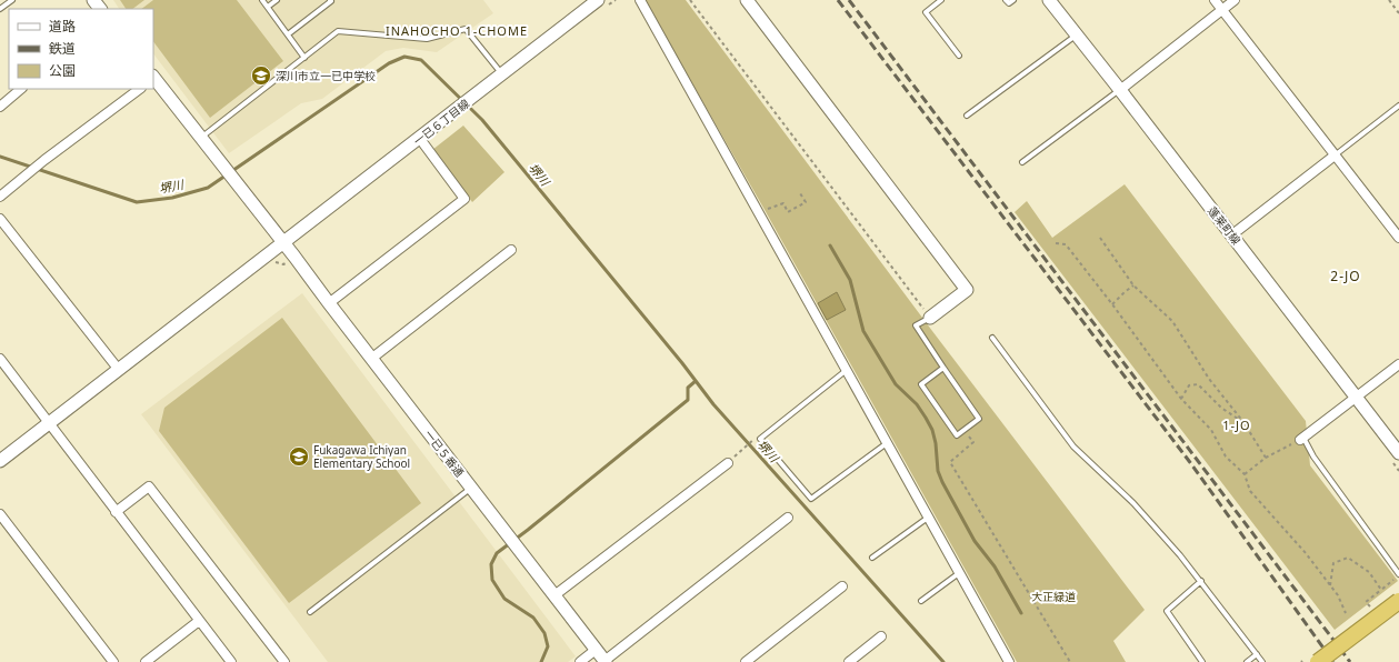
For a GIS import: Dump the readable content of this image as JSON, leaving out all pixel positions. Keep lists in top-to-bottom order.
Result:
{
  "streets": {
    "street": ["一已６丁目線", "蓬莱町線", "一已５番通"]
  },
  "crossings": [
    ["一已６丁目線", "一已５番通"]
  ],
  "districts": ["INAHOCHO 1-CHOME", "2-JO", "1-JO"],
  "water": ["堺川"],
  "parks": ["大正緑道"],
  "places": {
    "school or university": ["深川市立一已中学校", "Fukagawa Ichiyan Elementary School"]
  },
  "legend": ["道路", "鉄道", "公園"]
}
